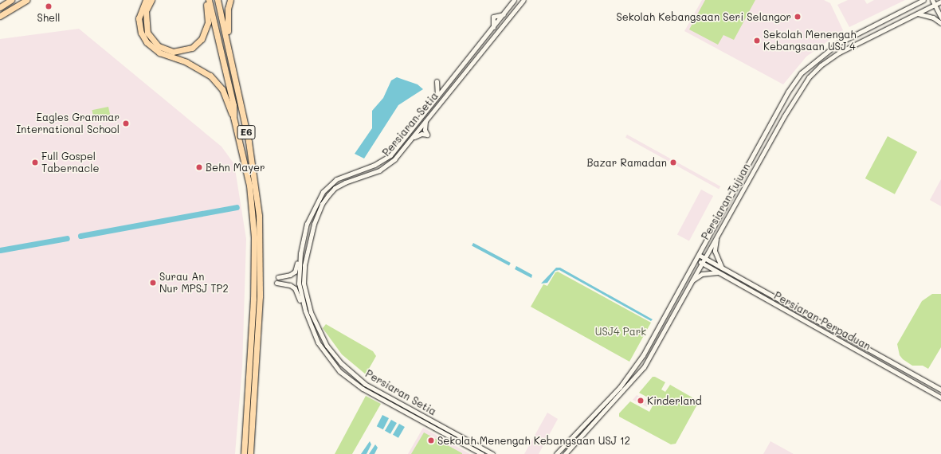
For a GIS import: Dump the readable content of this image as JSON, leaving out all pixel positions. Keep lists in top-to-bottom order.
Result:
{
  "streets": {
    "highway": ["E6"],
    "main road": ["Persiaran Setia", "Persiaran Tujuan", "Persiaran Perpaduan"]
  },
  "crossings": [
    ["Persiaran Tujuan", "Persiaran Perpaduan"]
  ],
  "parks": ["USJ4 Park"],
  "places": [
    "Shell",
    "Sekolah Kebangsaan Seri Selangor",
    "Sekolah Menengah Kebangsaan USJ 4",
    "Eagles Grammar International School",
    "Full Gospel Tabernacle",
    "Bazar Ramadan",
    "Behn Mayer",
    "Surau An Nur MPSJ TP2",
    "Kinderland",
    "Sekolah Menengah Kebangsaan USJ 12"
  ]
}
